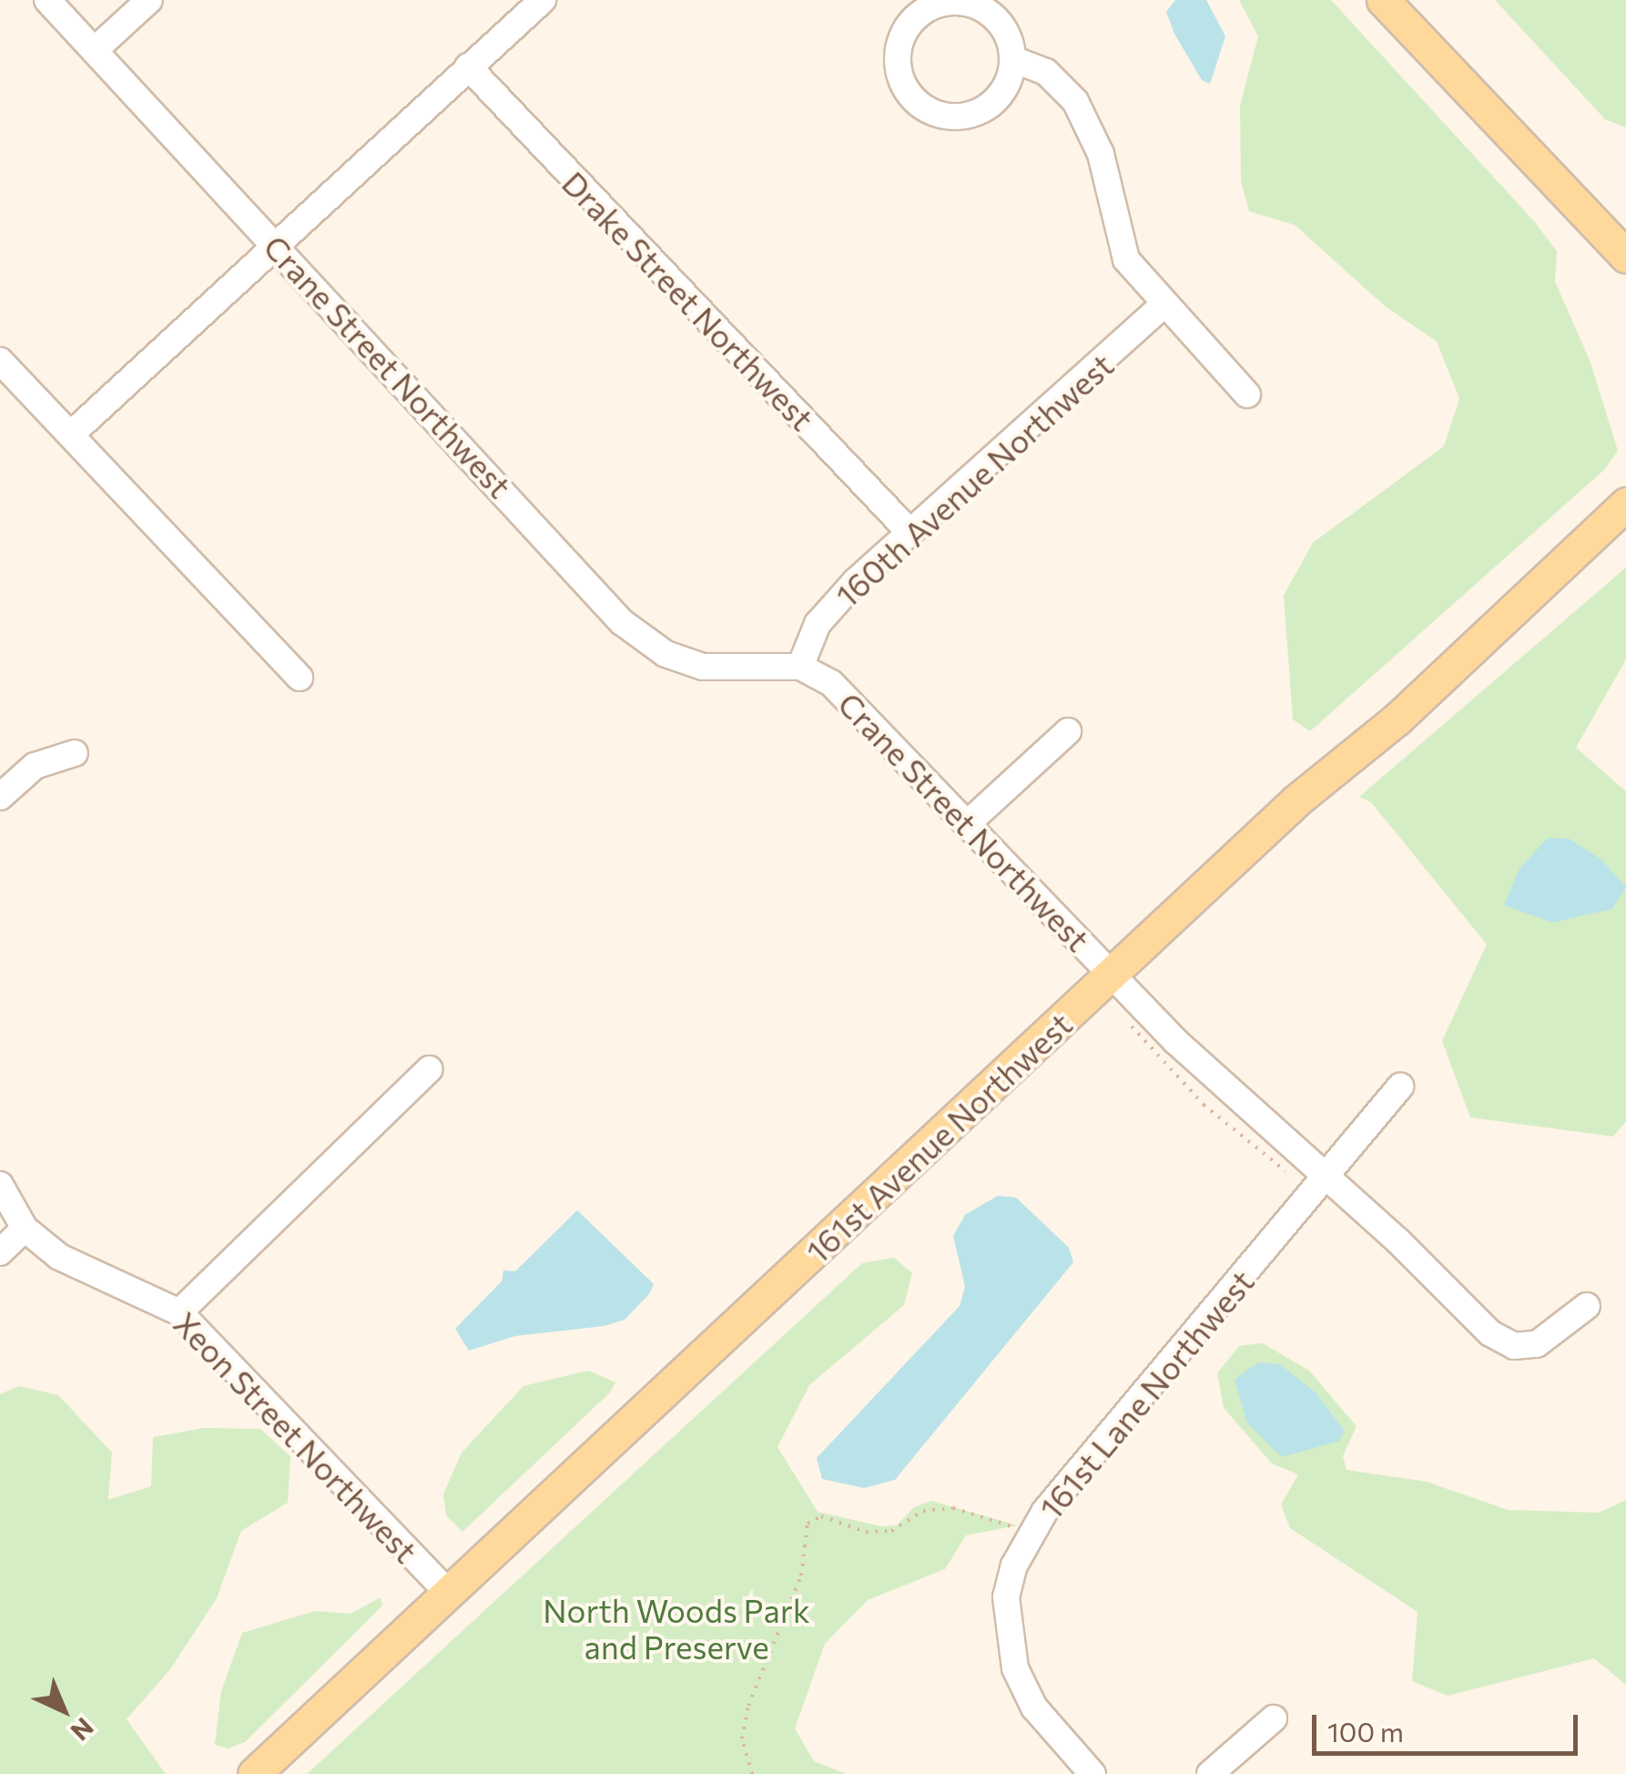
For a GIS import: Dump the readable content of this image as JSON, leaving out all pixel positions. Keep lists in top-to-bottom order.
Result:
{
  "streets": {
    "main road": ["161st Avenue Northwest"],
    "street": [
      "Drake Street Northwest",
      "Crane Street Northwest",
      "160th Avenue Northwest",
      "161st Lane Northwest",
      "Xeon Street Northwest"
    ]
  },
  "crossings": [
    ["Drake Street Northwest", "160th Avenue Northwest"],
    ["Crane Street Northwest", "160th Avenue Northwest"],
    ["Crane Street Northwest", "161st Avenue Northwest"],
    ["Crane Street Northwest", "161st Lane Northwest"],
    ["161st Avenue Northwest", "Xeon Street Northwest"]
  ],
  "parks": ["North Woods Park and Preserve"],
  "scale_bar": "100 m",
  "north": "bottom right"
}
